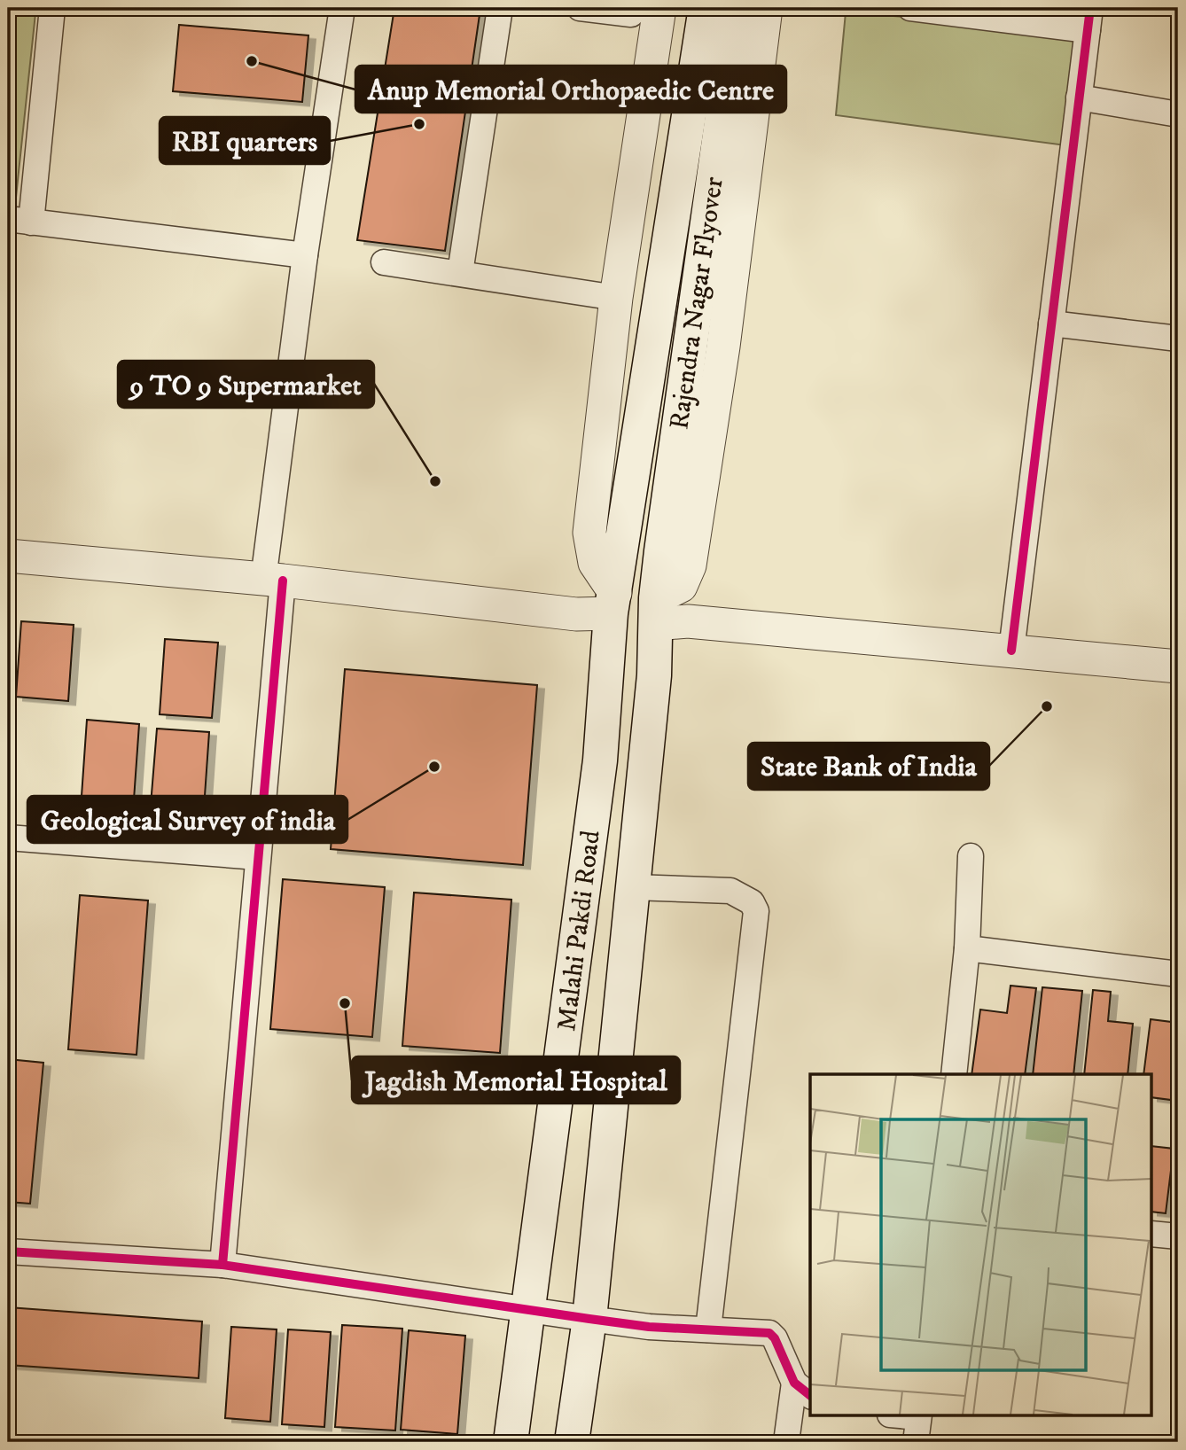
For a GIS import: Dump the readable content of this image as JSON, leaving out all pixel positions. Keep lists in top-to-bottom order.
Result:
{
  "streets": {
    "main road": ["Rajendra Nagar Flyover", "Malahi Pakdi Road"]
  },
  "crossings": [
    ["Rajendra Nagar Flyover", "Malahi Pakdi Road"]
  ],
  "places": [
    "Anup Memorial Orthopaedic Centre",
    "RBI quarters",
    "9 TO 9 Supermarket",
    "State Bank of India",
    "Geological Survey of india",
    "Jagdish Memorial Hospital"
  ]
}
